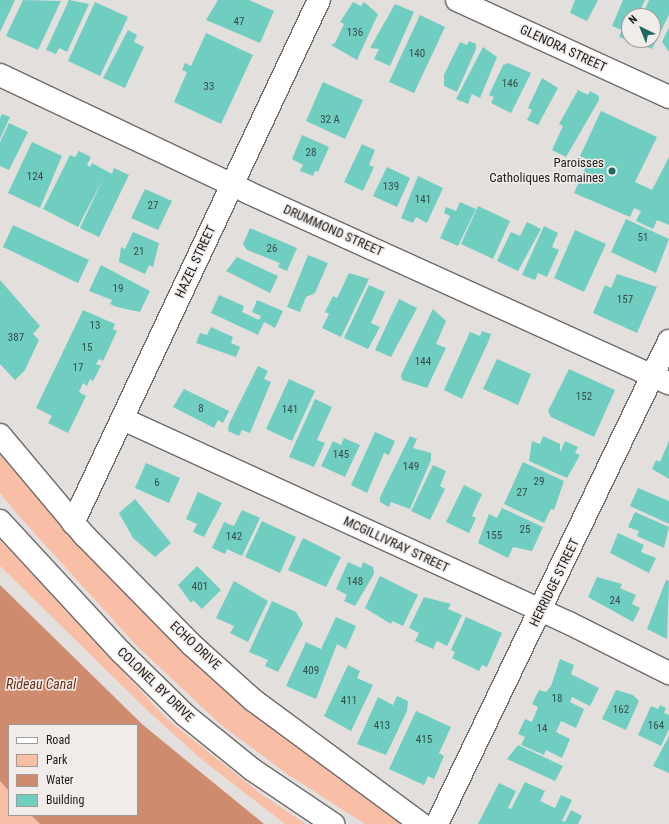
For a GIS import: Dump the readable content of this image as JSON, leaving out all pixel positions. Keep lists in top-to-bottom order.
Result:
{
  "streets": {
    "street": [
      "GLENORA STREET",
      "DRUMMOND STREET",
      "HAZEL STREET",
      "MCGILLIVRAY STREET",
      "HERRIDGE STREET",
      "ECHO DRIVE",
      "COLONEL BY DRIVE"
    ]
  },
  "crossings": [
    ["DRUMMOND STREET", "HAZEL STREET"],
    ["DRUMMOND STREET", "HERRIDGE STREET"],
    ["HAZEL STREET", "MCGILLIVRAY STREET"],
    ["HAZEL STREET", "ECHO DRIVE"],
    ["MCGILLIVRAY STREET", "HERRIDGE STREET"]
  ],
  "water": ["Rideau Canal"],
  "places": ["Paroisses Catholiques Romaines"],
  "house_numbers": [
    "47",
    "136",
    "140",
    "146",
    "33",
    "32 A",
    "28",
    "124",
    "139",
    "141",
    "27",
    "51",
    "26",
    "21",
    "19",
    "157",
    "13",
    "387",
    "15",
    "144",
    "17",
    "152",
    "8",
    "141",
    "145",
    "149",
    "29",
    "6",
    "27",
    "25",
    "155",
    "142",
    "148",
    "401",
    "24",
    "409",
    "18",
    "411",
    "162",
    "413",
    "164",
    "14",
    "415"
  ],
  "legend": [
    "Road",
    "Park",
    "Water",
    "Building"
  ],
  "north": "top left"
}
